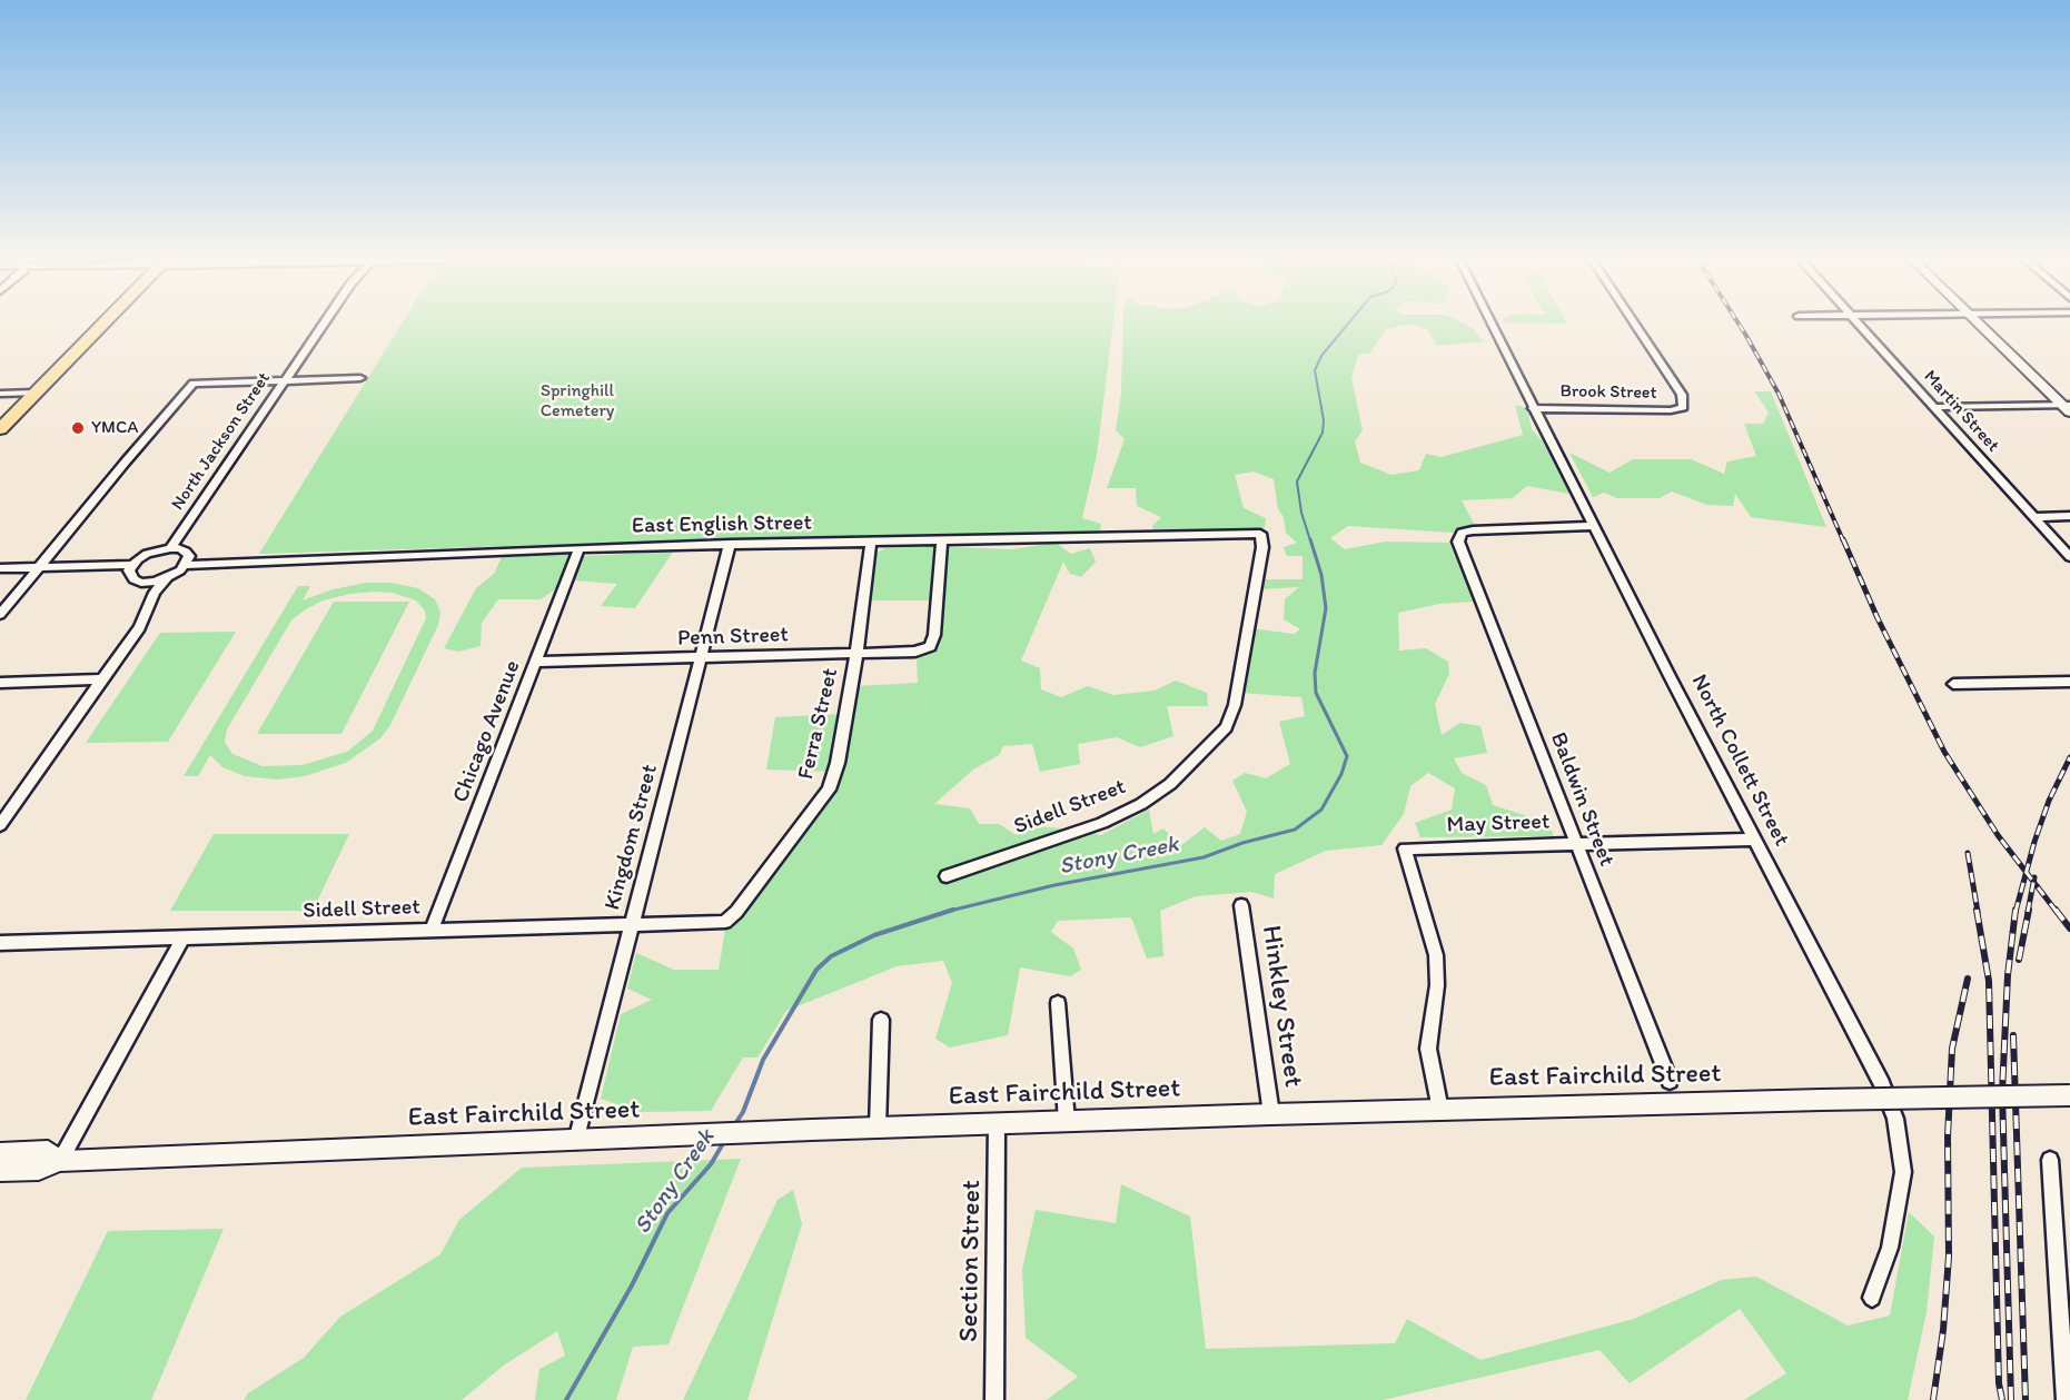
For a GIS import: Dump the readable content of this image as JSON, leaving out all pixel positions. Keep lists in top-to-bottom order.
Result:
{
  "streets": {
    "street": [
      "Brook Street",
      "Martin Street",
      "North Jackson Street",
      "East English Street",
      "Penn Street",
      "Ferra Street",
      "Chicago Avenue",
      "North Collett Street",
      "Baldwin Street",
      "Sidell Street",
      "May Street",
      "Kingdom Street",
      "Hinkley Street",
      "East Fairchild Street",
      "Section Street"
    ]
  },
  "crossings": [
    ["Brook Street", "North Collett Street"],
    ["East English Street", "Penn Street"],
    ["East English Street", "Ferra Street"],
    ["East English Street", "Chicago Avenue"],
    ["East English Street", "Sidell Street"],
    ["East English Street", "Kingdom Street"],
    ["Penn Street", "Ferra Street"],
    ["Penn Street", "Chicago Avenue"],
    ["Penn Street", "Kingdom Street"],
    ["Ferra Street", "Sidell Street"],
    ["Chicago Avenue", "Sidell Street"],
    ["North Collett Street", "Baldwin Street"],
    ["North Collett Street", "May Street"],
    ["Baldwin Street", "May Street"],
    ["Sidell Street", "Kingdom Street"],
    ["May Street", "East Fairchild Street"],
    ["Kingdom Street", "East Fairchild Street"],
    ["Hinkley Street", "East Fairchild Street"],
    ["East Fairchild Street", "Section Street"]
  ],
  "water": ["Stony Creek"],
  "parks": ["Springhill Cemetery"],
  "places": ["YMCA"]
}
